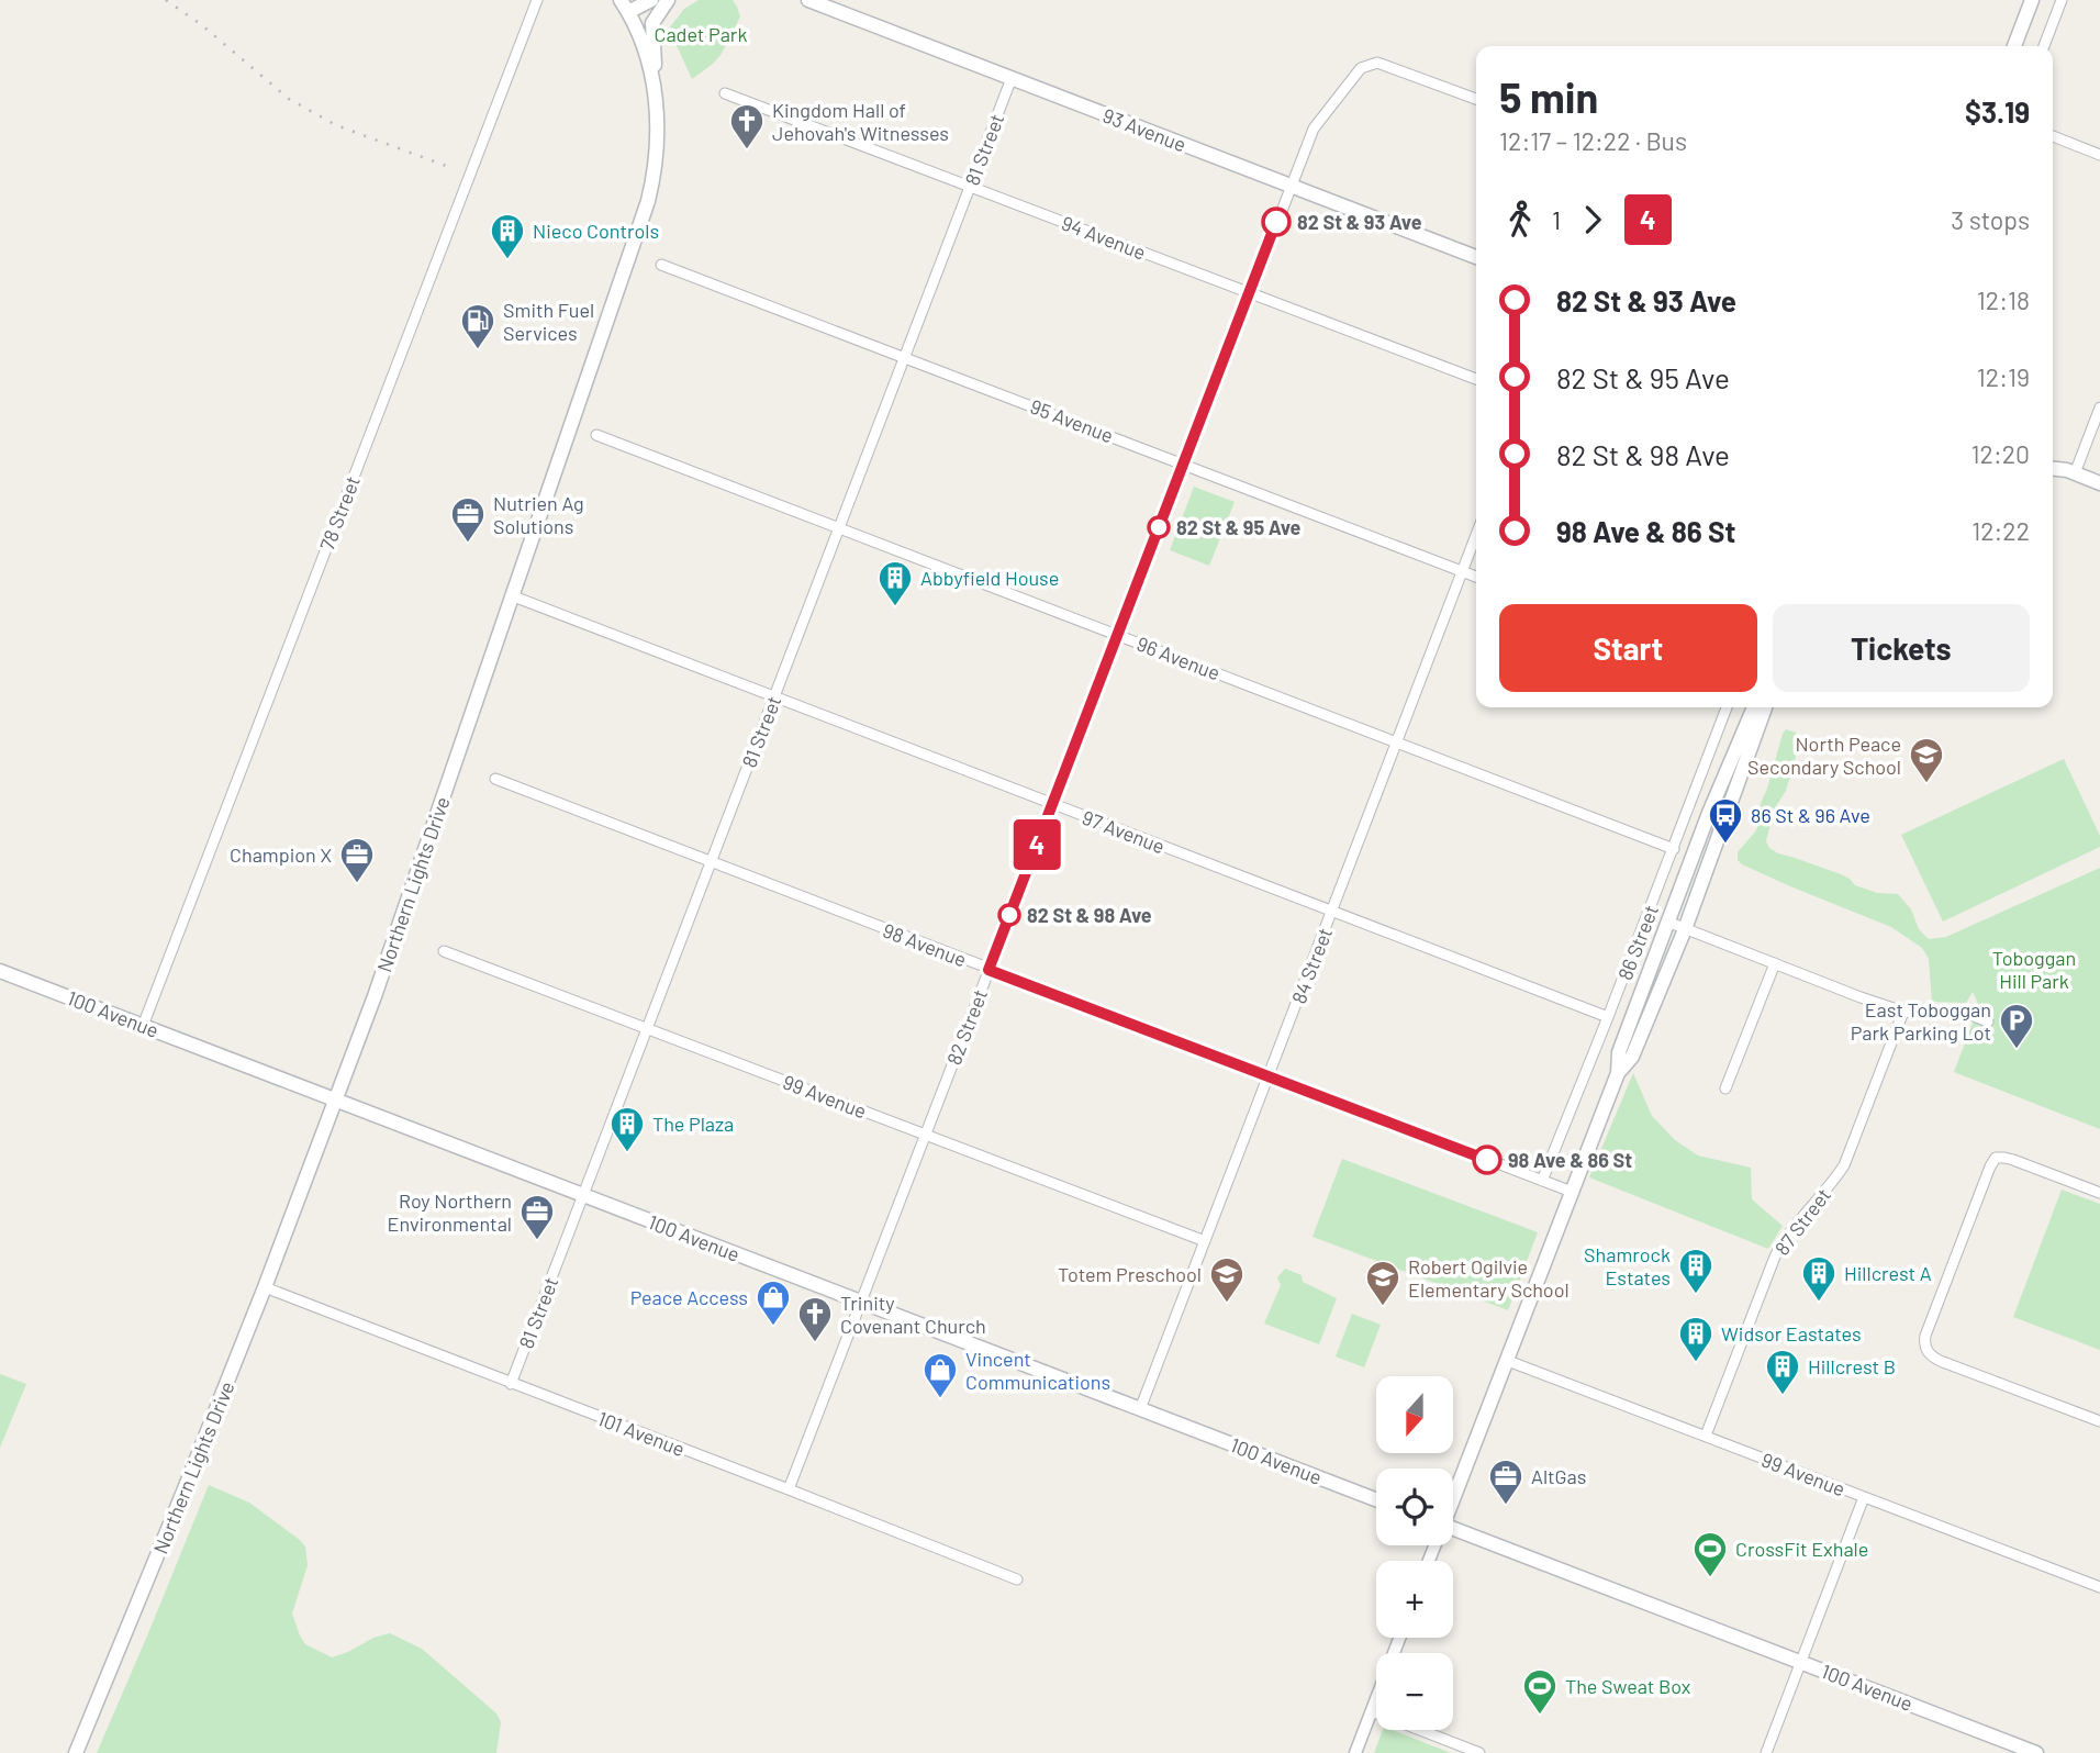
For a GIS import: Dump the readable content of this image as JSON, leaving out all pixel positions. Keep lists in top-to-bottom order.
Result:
{
  "streets": {
    "main road": [
      "93 Avenue",
      "Northern Lights Drive",
      "86 Street",
      "100 Avenue"
    ],
    "street": [
      "81 Street",
      "94 Avenue",
      "95 Avenue",
      "78 Street",
      "96 Avenue",
      "97 Avenue",
      "98 Avenue",
      "84 Street",
      "82 Street",
      "99 Avenue",
      "87 Street",
      "101 Avenue"
    ]
  },
  "crossings": [
    ["93 Avenue", "81 Street"],
    ["93 Avenue", "82 Street"],
    ["81 Street", "94 Avenue"],
    ["81 Street", "95 Avenue"],
    ["81 Street", "96 Avenue"],
    ["81 Street", "97 Avenue"],
    ["81 Street", "98 Avenue"],
    ["81 Street", "100 Avenue"],
    ["81 Street", "99 Avenue"],
    ["81 Street", "101 Avenue"],
    ["94 Avenue", "82 Street"],
    ["95 Avenue", "84 Street"],
    ["95 Avenue", "82 Street"],
    ["78 Street", "100 Avenue"],
    ["96 Avenue", "86 Street"],
    ["96 Avenue", "84 Street"],
    ["96 Avenue", "82 Street"],
    ["97 Avenue", "Northern Lights Drive"],
    ["97 Avenue", "86 Street"],
    ["97 Avenue", "84 Street"],
    ["97 Avenue", "82 Street"],
    ["Northern Lights Drive", "100 Avenue"],
    ["Northern Lights Drive", "101 Avenue"],
    ["86 Street", "98 Avenue"],
    ["86 Street", "99 Avenue"],
    ["98 Avenue", "84 Street"],
    ["98 Avenue", "82 Street"],
    ["84 Street", "100 Avenue"],
    ["84 Street", "99 Avenue"],
    ["100 Avenue", "82 Street"],
    ["82 Street", "99 Avenue"],
    ["82 Street", "101 Avenue"],
    ["99 Avenue", "87 Street"]
  ],
  "parks": ["Cadet Park", "Toboggan Hill Park"],
  "places": {
    "church": ["Kingdom Hall of Jehovah's Witnesses", "Trinity Covenant Church"],
    "other": [
      "82 St & 93 Ave",
      "82 St & 95 Ave",
      "82 St & 98 Ave",
      "98 Ave & 86 St"
    ],
    "building": [
      "Nieco Controls",
      "Abbyfield House",
      "The Plaza",
      "Shamrock Estates",
      "Hillcrest A",
      "Widsor Eastates",
      "Hillcrest B"
    ],
    "fuel station": ["Smith Fuel Services"],
    "office": [
      "Nutrien Ag Solutions",
      "Champion X",
      "Roy Northern Environmental",
      "AltGas"
    ],
    "school or university": ["North Peace Secondary School", "Totem Preschool", "Robert Ogilvie Elementary School"],
    "bus stop": ["86 St & 96 Ave"],
    "parking": ["East Toboggan Park Parking Lot"],
    "shop": ["Peace Access", "Vincent Communications"],
    "sports": ["CrossFit Exhale", "The Sweat Box"]
  },
  "lines": ["bus line 4"],
  "north": "bottom",
  "page": {
    "on_map": "4",
    "heading": ["5 min", "12:17 – 12:22 · Bus", "$3.19"],
    "legs": ["1", "4", "3 stops"],
    "list": [
      {
        "name": "82 St & 93 Ave",
        "value": "12:18"
      },
      {
        "name": "82 St & 95 Ave",
        "value": "12:19"
      },
      {
        "name": "82 St & 98 Ave",
        "value": "12:20"
      },
      {
        "name": "98 Ave & 86 St",
        "value": "12:22"
      }
    ],
    "buttons": ["Start", "Tickets"],
    "map_buttons": ["+", "−"]
  }
}
